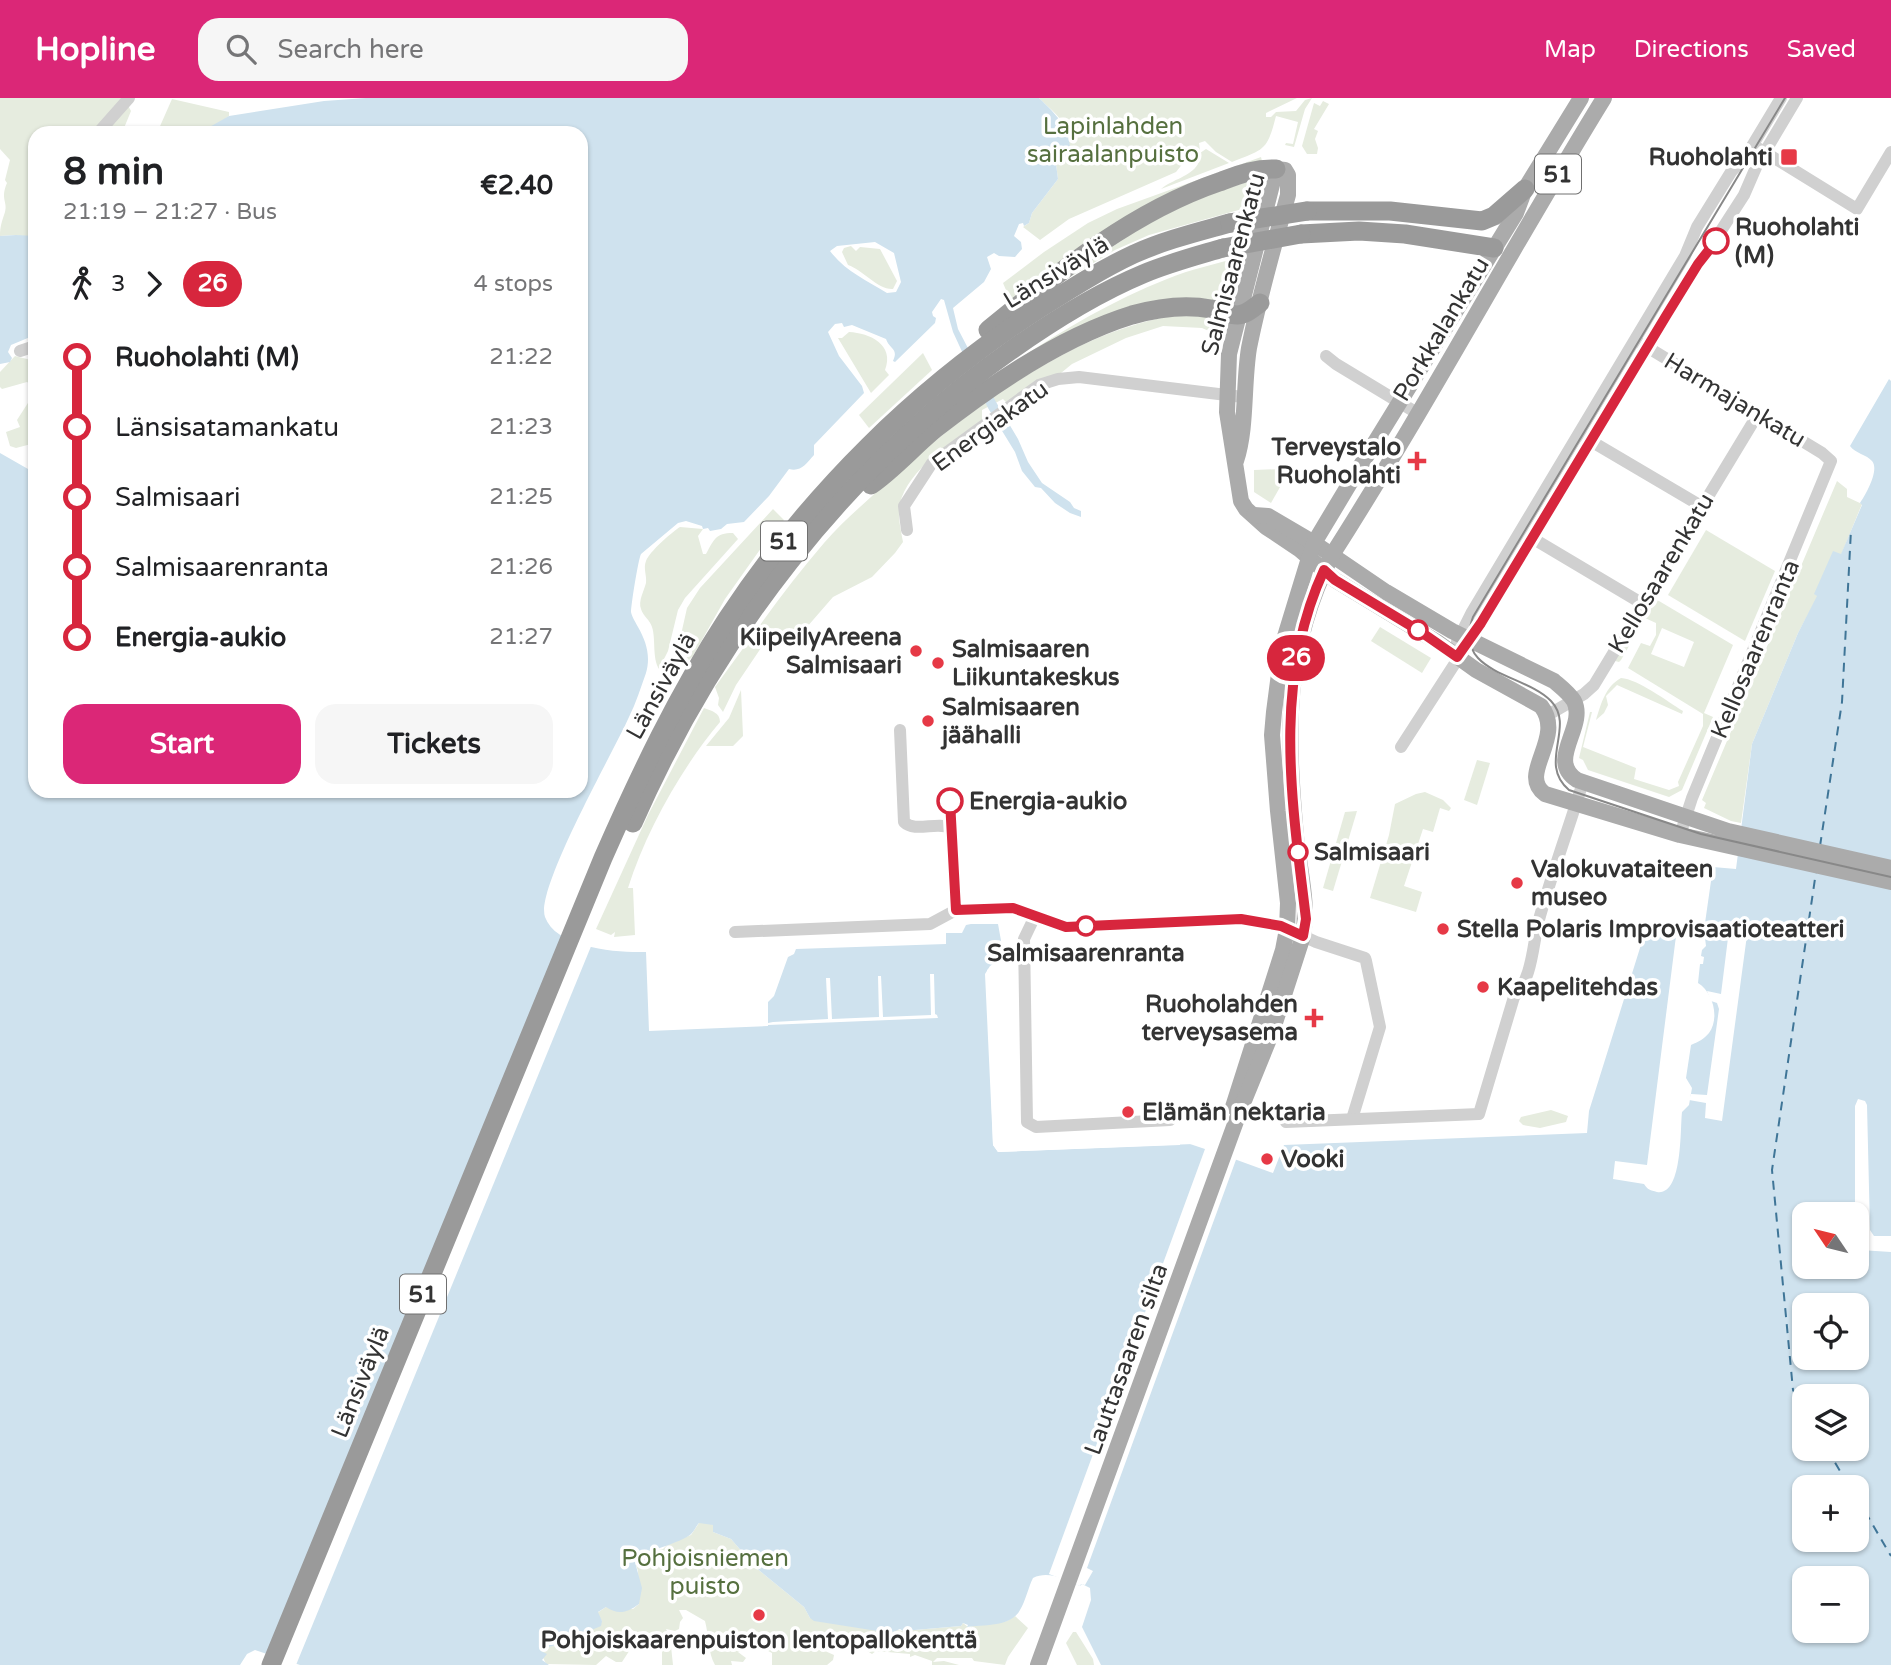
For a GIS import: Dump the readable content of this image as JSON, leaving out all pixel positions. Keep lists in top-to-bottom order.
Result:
{
  "streets": {
    "highway": ["51", "Länsiväylä"],
    "main road": ["Salmisaarenkatu", "Porkkalankatu", "Lauttasaaren silta"],
    "street": [
      "Harmajankatu",
      "Energiakatu",
      "Kellosaarenkatu",
      "Kellosaarenranta"
    ]
  },
  "crossings": [
    ["51", "Länsiväylä"],
    ["51", "Porkkalankatu"],
    ["Salmisaarenkatu", "Porkkalankatu"],
    ["Salmisaarenkatu", "Energiakatu"],
    ["Länsiväylä", "Porkkalankatu"],
    ["Porkkalankatu", "Lauttasaaren silta"],
    ["Harmajankatu", "Kellosaarenkatu"],
    ["Harmajankatu", "Kellosaarenranta"]
  ],
  "parks": ["Lapinlahden sairaalanpuisto", "Pohjoisniemen puisto"],
  "places": {
    "transit": ["Ruoholahti"],
    "other": [
      "Ruoholahti (M)",
      "KiipeilyAreena Salmisaari",
      "Salmisaaren Liikuntakeskus",
      "Salmisaaren jäähalli",
      "Energia-aukio",
      "Salmisaari",
      "Valokuvataiteen museo",
      "Salmisaarenranta",
      "Stella Polaris Improvisaatioteatteri",
      "Kaapelitehdas",
      "Elämän nektaria",
      "Vooki",
      "Pohjoiskaarenpuiston lentopallokenttä"
    ],
    "health": ["Terveystalo Ruoholahti", "Ruoholahden terveysasema"]
  },
  "lines": ["bus line 26"],
  "north": "top left",
  "page": {
    "header": "Hopline",
    "search": "Search here",
    "nav": ["Map", "Directions", "Saved"],
    "on_map": "26",
    "heading": ["8 min", "21:19 – 21:27 · Bus", "€2.40"],
    "legs": ["3", "26", "4 stops"],
    "list": [
      {
        "name": "Ruoholahti (M)",
        "value": "21:22"
      },
      {
        "name": "Länsisatamankatu",
        "value": "21:23"
      },
      {
        "name": "Salmisaari",
        "value": "21:25"
      },
      {
        "name": "Salmisaarenranta",
        "value": "21:26"
      },
      {
        "name": "Energia-aukio",
        "value": "21:27"
      }
    ],
    "buttons": ["Start", "Tickets"],
    "map_buttons": ["+", "−"]
  }
}
